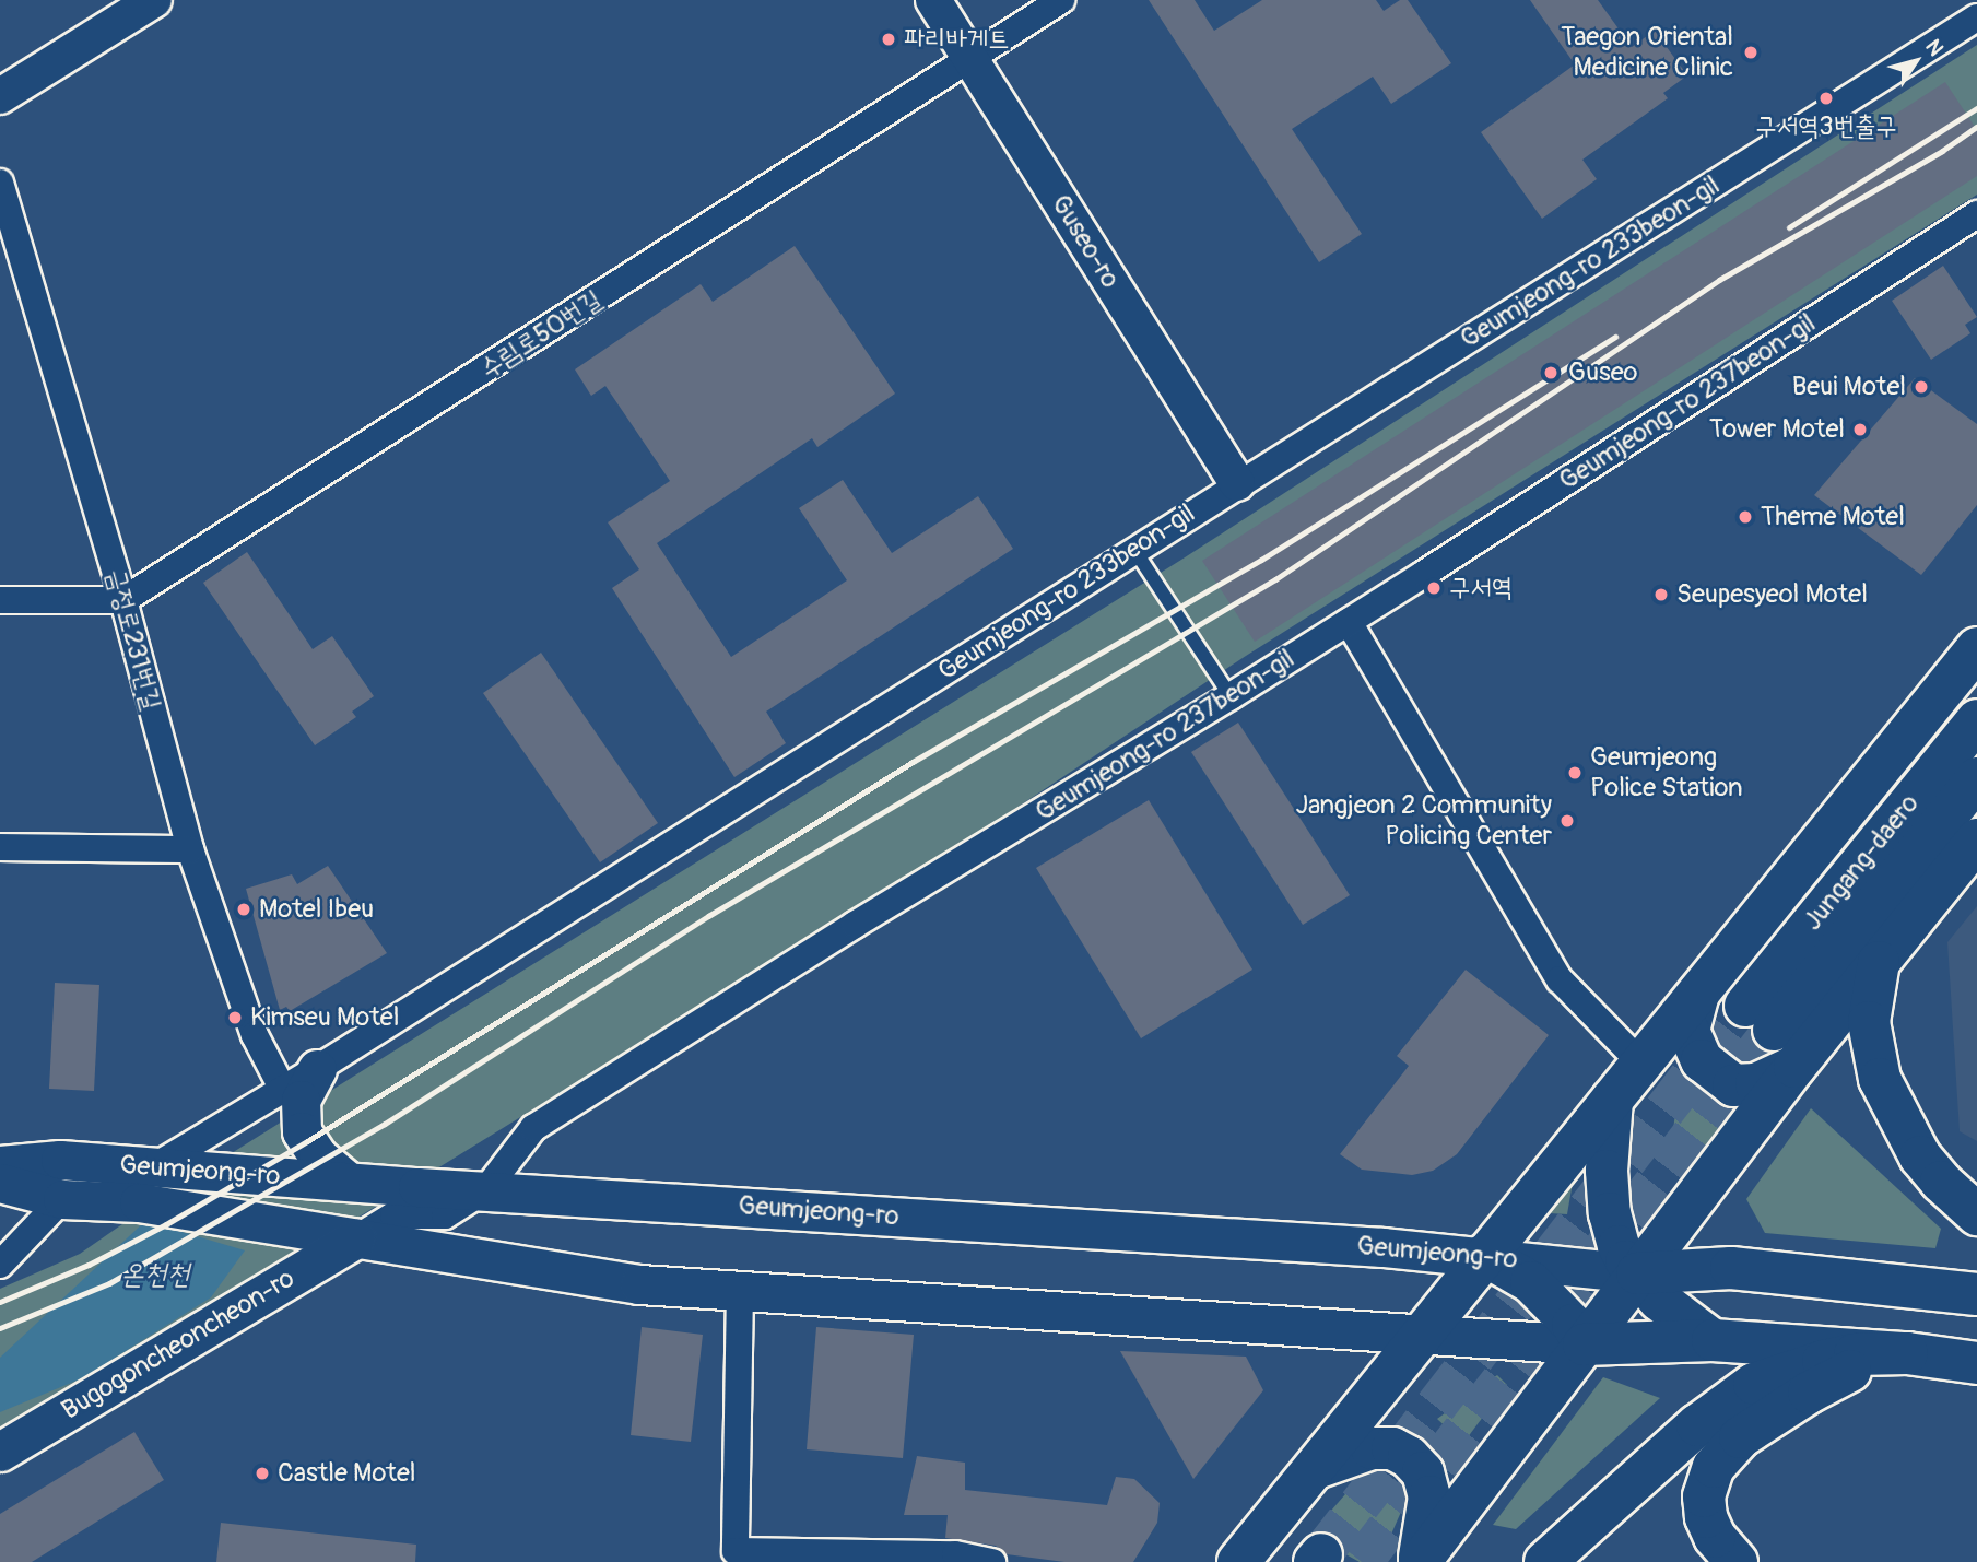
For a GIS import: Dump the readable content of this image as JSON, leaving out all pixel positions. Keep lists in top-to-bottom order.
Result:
{
  "streets": {
    "main road": ["Jungang-daero", "Geumjeong-ro", "Bugogoncheoncheon-ro"],
    "street": [
      "Guseo-ro",
      "Geumjeong-ro 233beon-gil",
      "수림로50번길",
      "Geumjeong-ro 237beon-gil",
      "금정로231번길"
    ]
  },
  "crossings": [
    ["Guseo-ro", "Geumjeong-ro 233beon-gil"],
    ["Guseo-ro", "수림로50번길"],
    ["Geumjeong-ro 233beon-gil", "금정로231번길"],
    ["Geumjeong-ro 233beon-gil", "Geumjeong-ro"],
    ["수림로50번길", "금정로231번길"],
    ["Geumjeong-ro 237beon-gil", "Geumjeong-ro"],
    ["Geumjeong-ro 237beon-gil", "Bugogoncheoncheon-ro"],
    ["Geumjeong-ro", "Bugogoncheoncheon-ro"]
  ],
  "water": ["온천천"],
  "places": [
    "파리바게트",
    "Taegon Oriental Medicine Clinic",
    "구서역3번출구",
    "Guseo",
    "Beui Motel",
    "Tower Motel",
    "Theme Motel",
    "구서역",
    "Seupesyeol Motel",
    "Geumjeong Police Station",
    "Jangjeon 2 Community Policing Center",
    "Motel Ibeu",
    "Kimseu Motel",
    "Castle Motel"
  ],
  "north": "top right"
}
